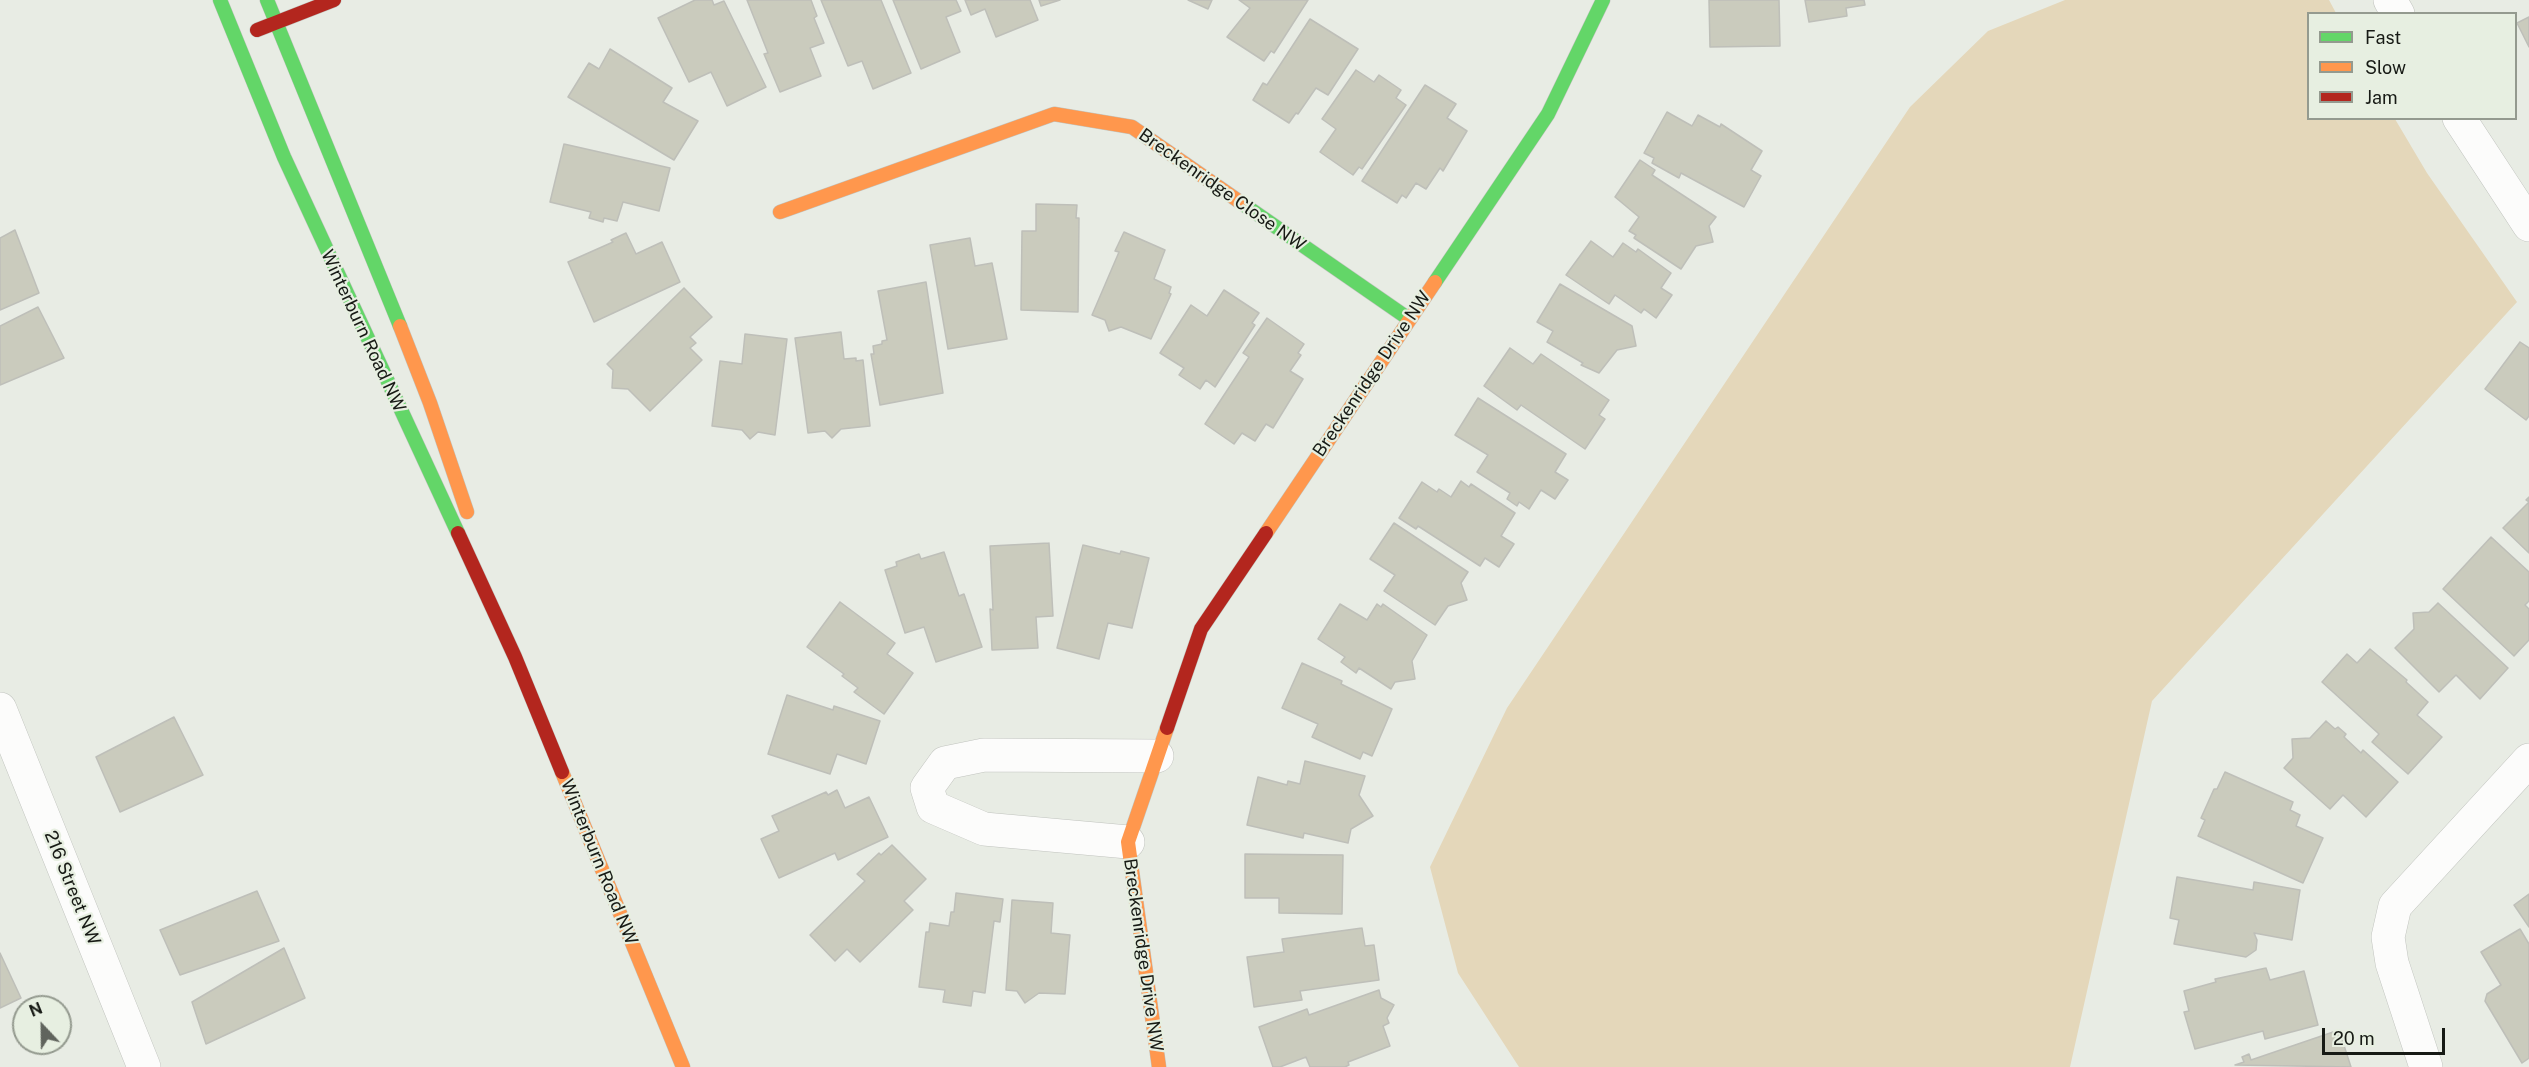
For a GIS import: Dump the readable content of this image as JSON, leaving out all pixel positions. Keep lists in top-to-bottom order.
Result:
{
  "streets": {
    "main road": ["Breckenridge Close NW", "Winterburn Road NW", "Breckenridge Drive NW"],
    "street": ["216 Street NW"]
  },
  "crossings": [
    ["Breckenridge Close NW", "Breckenridge Drive NW"]
  ],
  "legend": ["Fast", "Slow", "Jam"],
  "scale_bar": "20 m",
  "north": "top"
}
